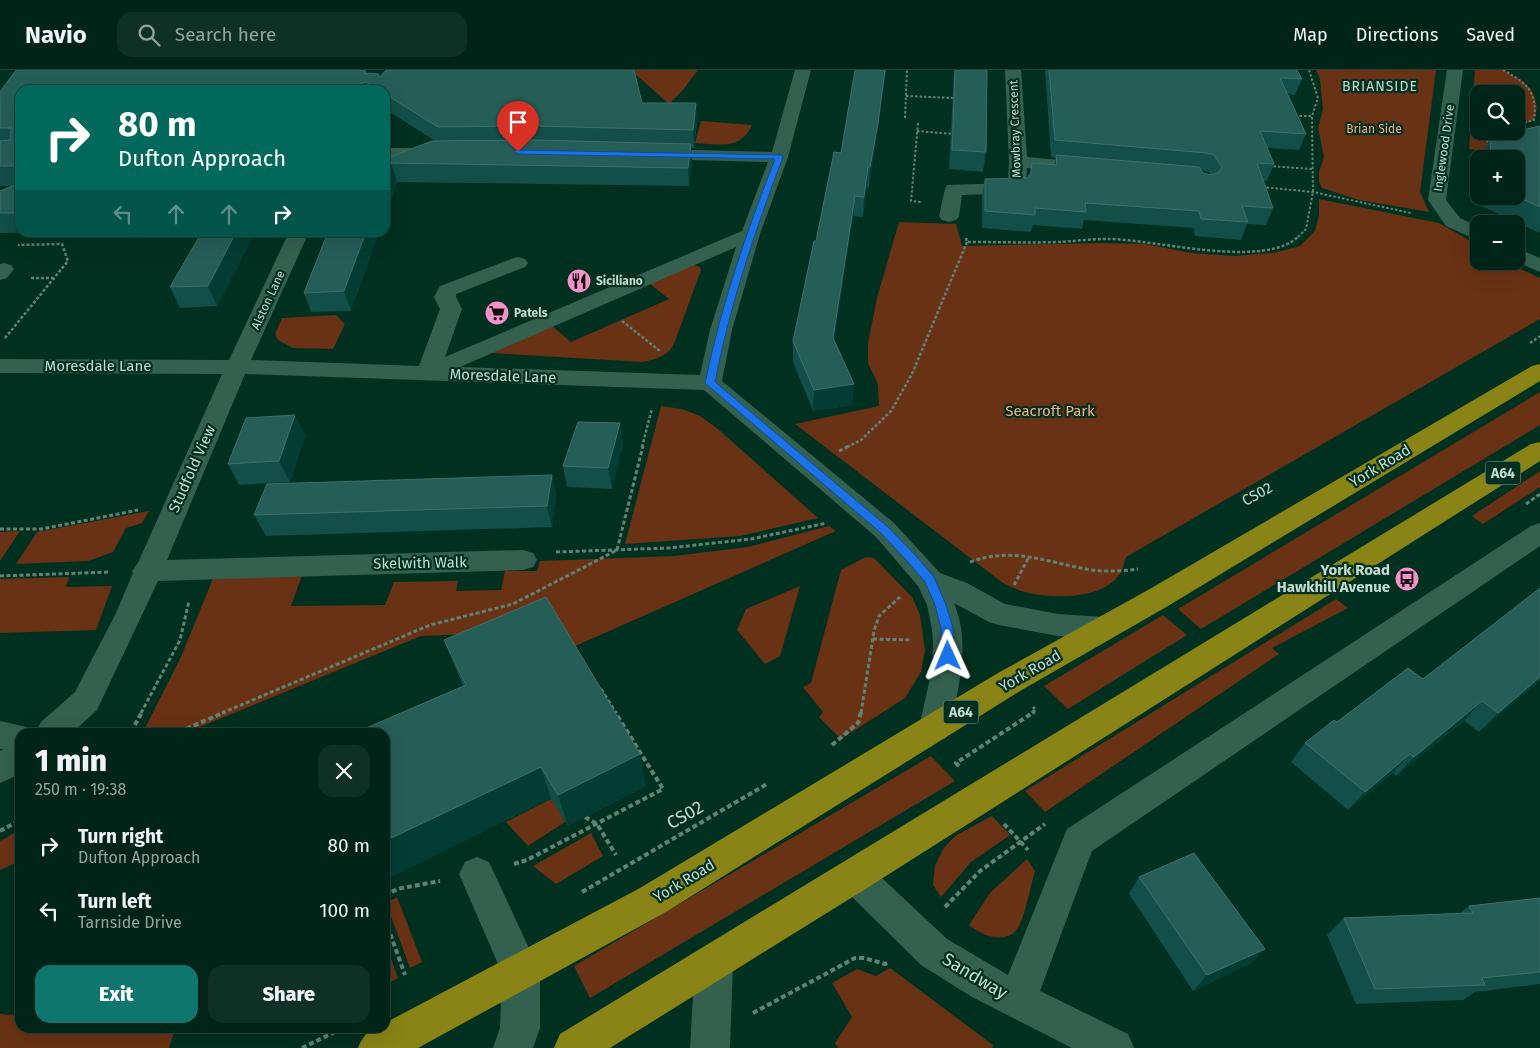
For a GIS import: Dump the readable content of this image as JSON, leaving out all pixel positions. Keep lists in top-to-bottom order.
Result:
{
  "streets": {
    "highway": ["York Road", "A64"],
    "street": [
      "Mowbray Crescent",
      "Inglewood Drive",
      "Alston Lane",
      "Moresdale Lane",
      "Studfold View",
      "Skelwith Walk",
      "Sandway"
    ],
    "path": ["CS02"]
  },
  "crossings": [
    ["Alston Lane", "Moresdale Lane"],
    ["Alston Lane", "Studfold View"],
    ["Moresdale Lane", "Studfold View"],
    ["Studfold View", "Skelwith Walk"],
    ["A64", "Sandway"]
  ],
  "districts": ["BRIANSIDE"],
  "parks": ["Brian Side", "Seacroft Park"],
  "places": {
    "restaurant": ["Siciliano"],
    "supermarket": ["Patels"],
    "bus stop": ["York Road Hawkhill Avenue"]
  },
  "page": {
    "header": "Navio",
    "search": "Search here",
    "nav": ["Map", "Directions", "Saved"],
    "map_buttons": ["+", "−"],
    "turn": ["80 m", "Dufton Approach"],
    "heading": ["1 min", "250 m · 19:38"],
    "list": [
      {
        "name": "Turn right",
        "note": "Dufton Approach",
        "value": "80 m"
      },
      {
        "name": "Turn left",
        "note": "Tarnside Drive",
        "value": "100 m"
      }
    ],
    "buttons": ["Exit", "Share"]
  }
}
